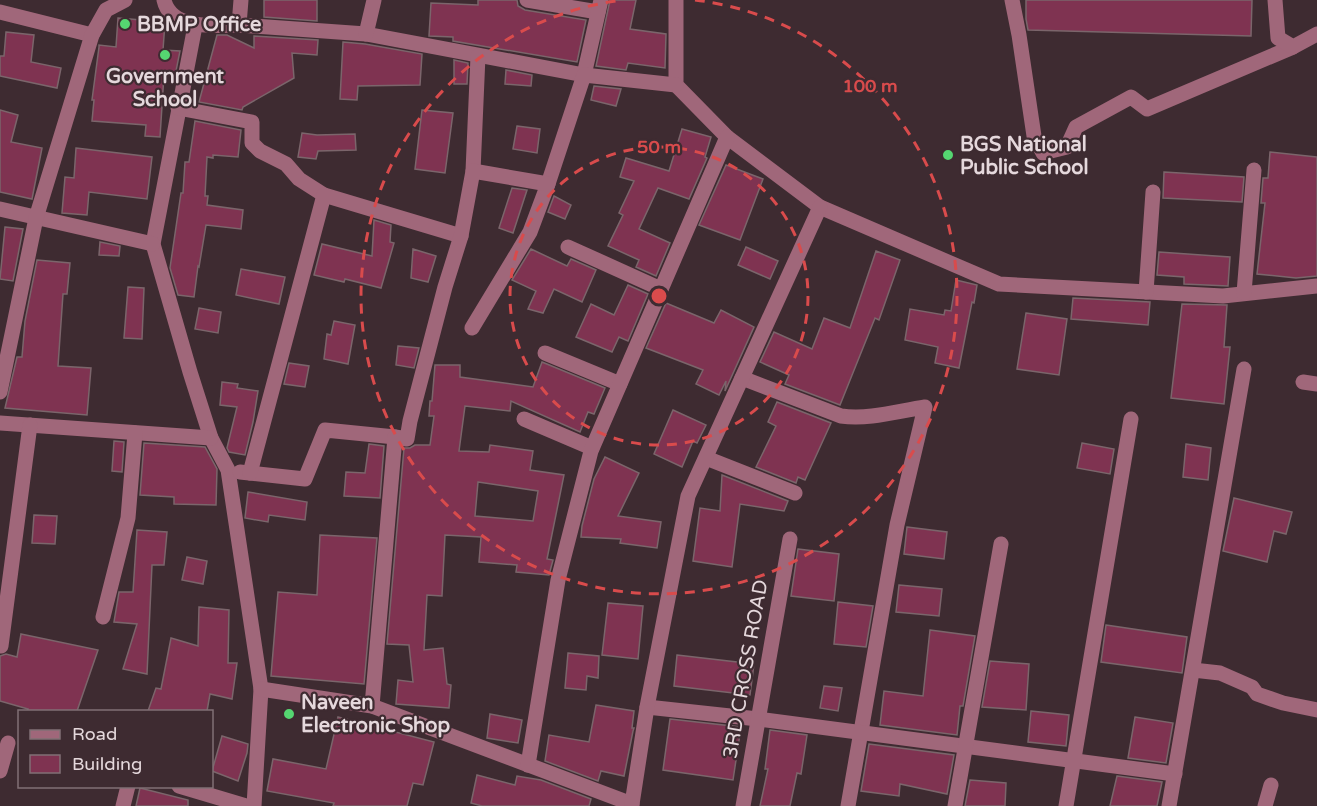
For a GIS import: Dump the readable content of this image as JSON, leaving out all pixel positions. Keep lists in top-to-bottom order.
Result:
{
  "streets": {
    "street": ["3RD CROSS ROAD"]
  },
  "places": [
    "BBMP Office",
    "Government School",
    "BGS National Public School",
    "Naveen Electronic Shop"
  ],
  "legend": ["Road", "Building"],
  "rings": ["100 m", "50 m"]
}
